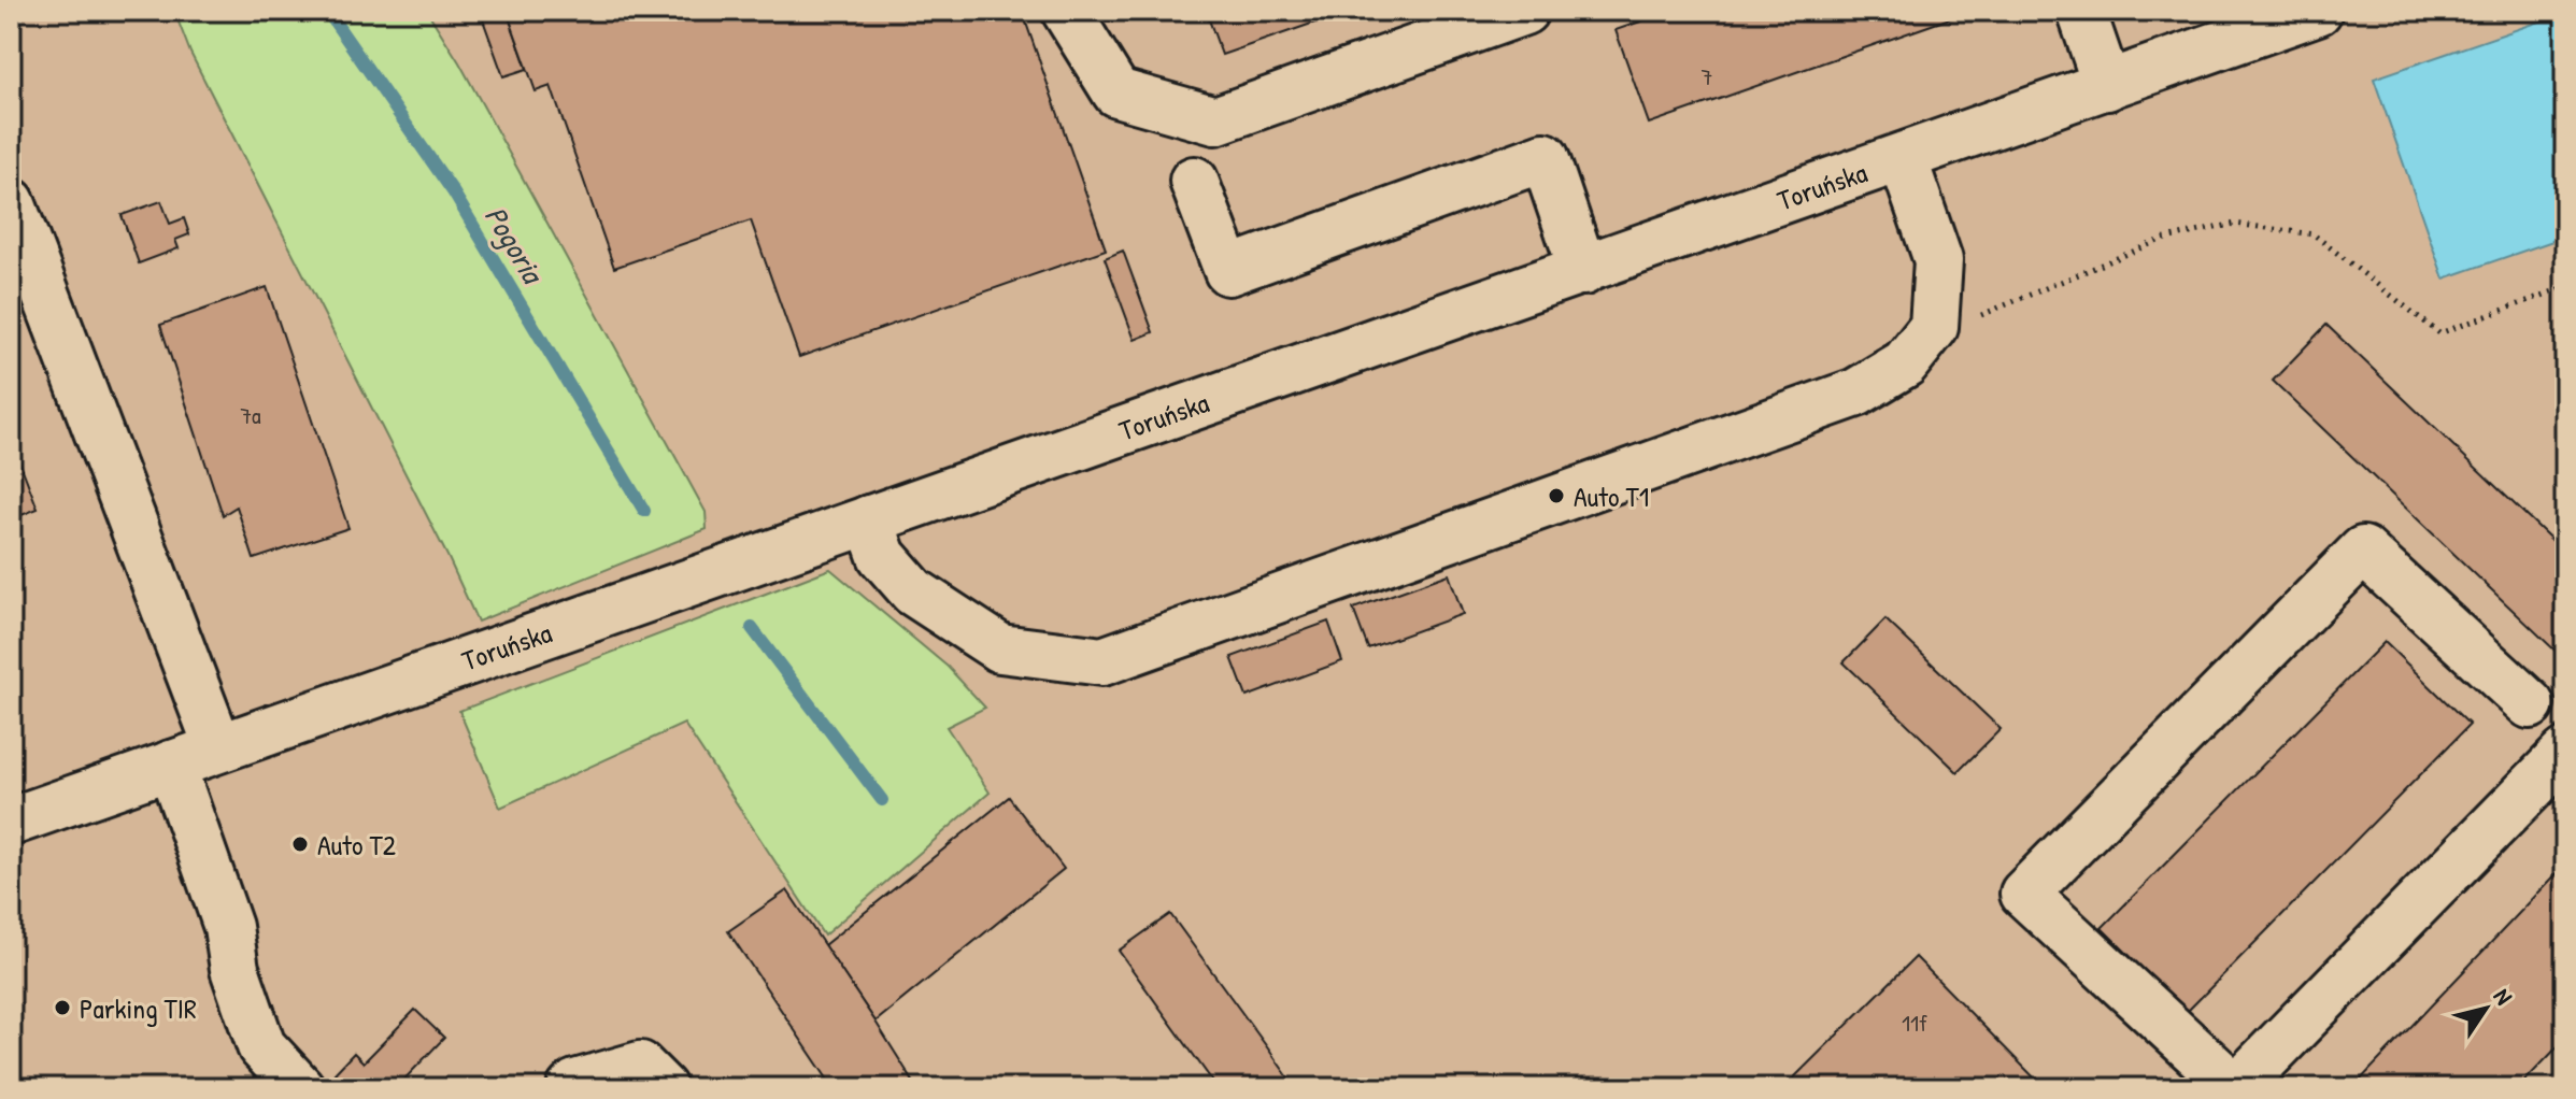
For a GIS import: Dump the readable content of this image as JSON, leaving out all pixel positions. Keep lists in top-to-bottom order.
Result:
{
  "streets": {
    "street": ["Toruńska"]
  },
  "water": ["Pogoria"],
  "places": ["Auto T1", "Auto T2", "Parking TIR"],
  "house_numbers": ["7", "7a", "11f"],
  "north": "top right"
}
